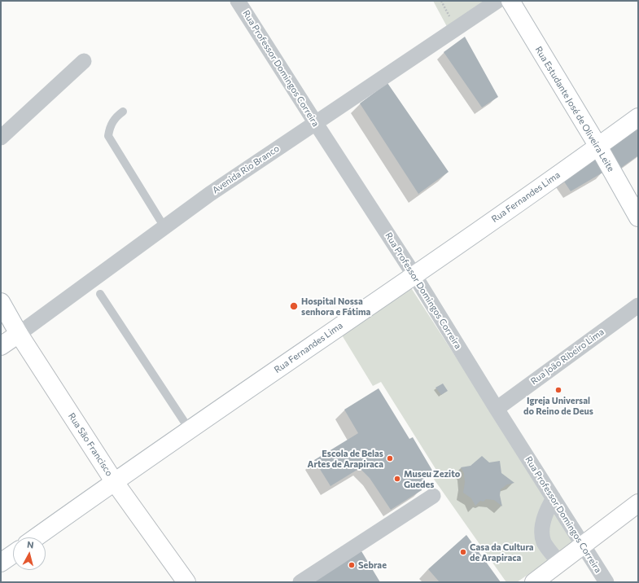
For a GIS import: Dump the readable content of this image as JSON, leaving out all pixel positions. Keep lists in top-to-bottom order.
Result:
{
  "streets": {
    "street": [
      "Rua Professor Domingos Correira",
      "Rua Estudante José de Oliveira Leite",
      "Avenida Rio Branco",
      "Rua Fernandes Lima",
      "Rua João Ribeiro Lima",
      "Rua São Francisco"
    ]
  },
  "crossings": [
    ["Rua Professor Domingos Correira", "Avenida Rio Branco"],
    ["Rua Professor Domingos Correira", "Rua Fernandes Lima"],
    ["Rua Professor Domingos Correira", "Rua João Ribeiro Lima"],
    ["Rua Estudante José de Oliveira Leite", "Rua Fernandes Lima"],
    ["Avenida Rio Branco", "Rua São Francisco"],
    ["Rua Fernandes Lima", "Rua São Francisco"]
  ],
  "places": [
    "Hospital Nossa senhora e Fátima",
    "Igreja Universal do Reino de Deus",
    "Escola de Belas Artes de Arapiraca",
    "Museu Zezito Guedes",
    "Casa da Cultura de Arapiraca",
    "Sebrae"
  ],
  "north": "top"
}
